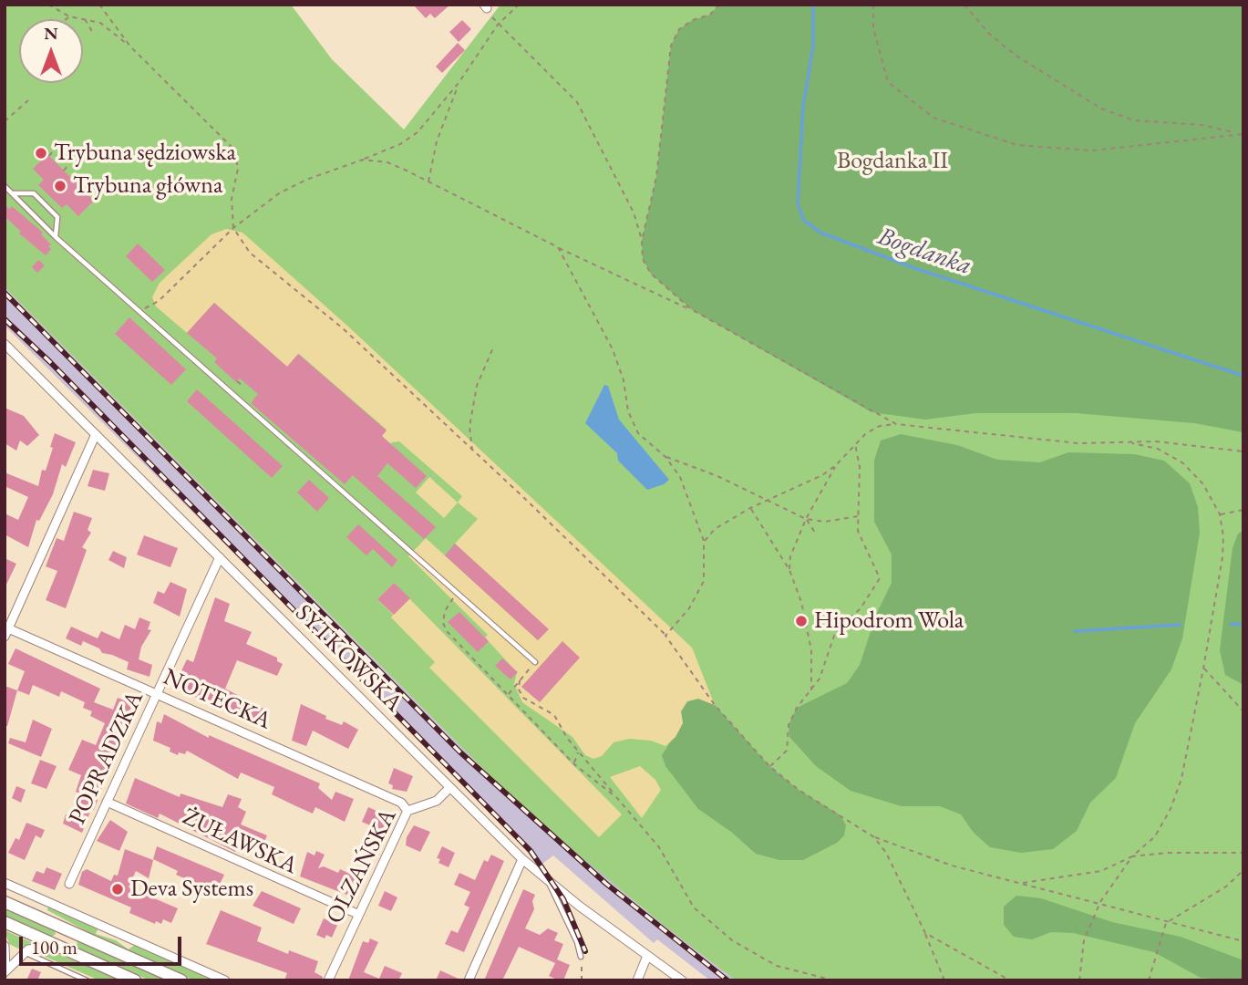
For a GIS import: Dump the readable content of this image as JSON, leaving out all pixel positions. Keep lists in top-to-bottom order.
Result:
{
  "streets": {
    "street": [
      "SYTKOWSKA",
      "NOTECKA",
      "POPRADZKA",
      "ŻUŁAWSKA",
      "OLZAŃSKA"
    ]
  },
  "crossings": [
    ["SYTKOWSKA", "POPRADZKA"],
    ["SYTKOWSKA", "OLZAŃSKA"],
    ["NOTECKA", "POPRADZKA"],
    ["NOTECKA", "OLZAŃSKA"],
    ["POPRADZKA", "ŻUŁAWSKA"],
    ["ŻUŁAWSKA", "OLZAŃSKA"]
  ],
  "water": ["Bogdanka"],
  "parks": ["Bogdanka II"],
  "places": [
    "Trybuna sędziowska",
    "Trybuna główna",
    "Hipodrom Wola",
    "Deva Systems"
  ],
  "scale_bar": "100 m",
  "north": "top"
}
